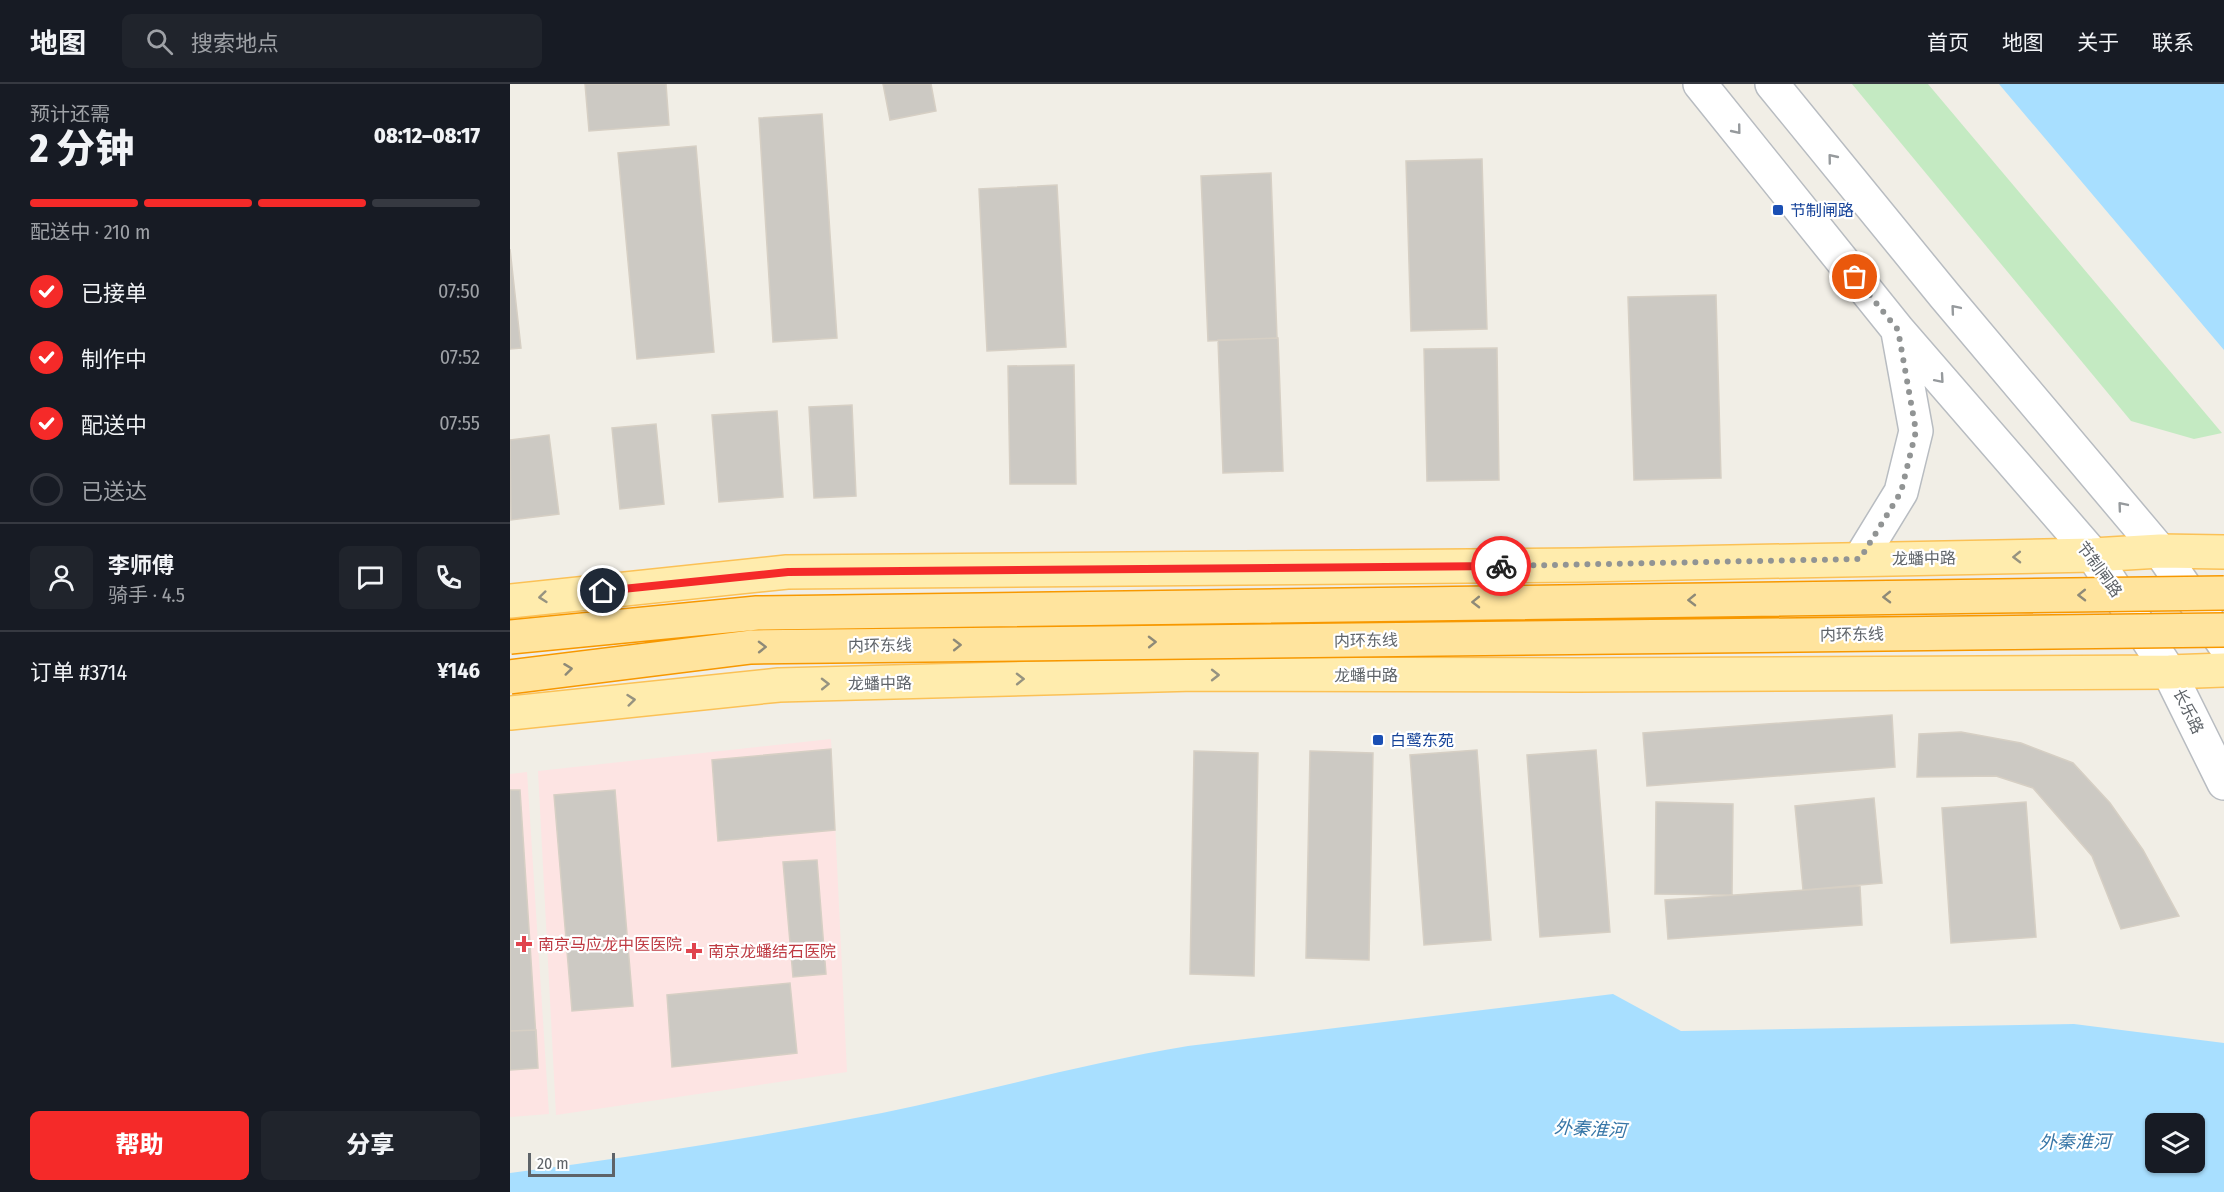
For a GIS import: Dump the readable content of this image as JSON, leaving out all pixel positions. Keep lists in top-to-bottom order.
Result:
{
  "streets": {
    "highway": ["内环东线"],
    "main road": ["龙蟠中路", "节制闸路", "长乐路"]
  },
  "crossings": [
    ["龙蟠中路", "节制闸路"],
    ["龙蟠中路", "长乐路"],
    ["节制闸路", "长乐路"]
  ],
  "water": ["外秦淮河"],
  "places": {
    "transit": ["节制闸路", "白鹭东苑"],
    "health": ["南京马应龙中医医院", "南京龙蟠结石医院"]
  },
  "scale_bar": "20 m",
  "page": {
    "header": "地图",
    "search": "搜索地点",
    "nav": [
      "首页",
      "地图",
      "关于",
      "联系"
    ],
    "heading": ["2 分钟", "预计还需", "08:12–08:17"],
    "panel": [
      "李师傅",
      "骑手 · 4.5",
      "订单 #3714",
      "¥146"
    ],
    "bar": "配送中 · 210 m",
    "list": [
      ["已接单", "07:50"],
      ["制作中", "07:52"],
      ["配送中", "07:55"],
      "已送达"
    ],
    "buttons": ["帮助", "分享"],
    "scale": "20 m"
  }
}
